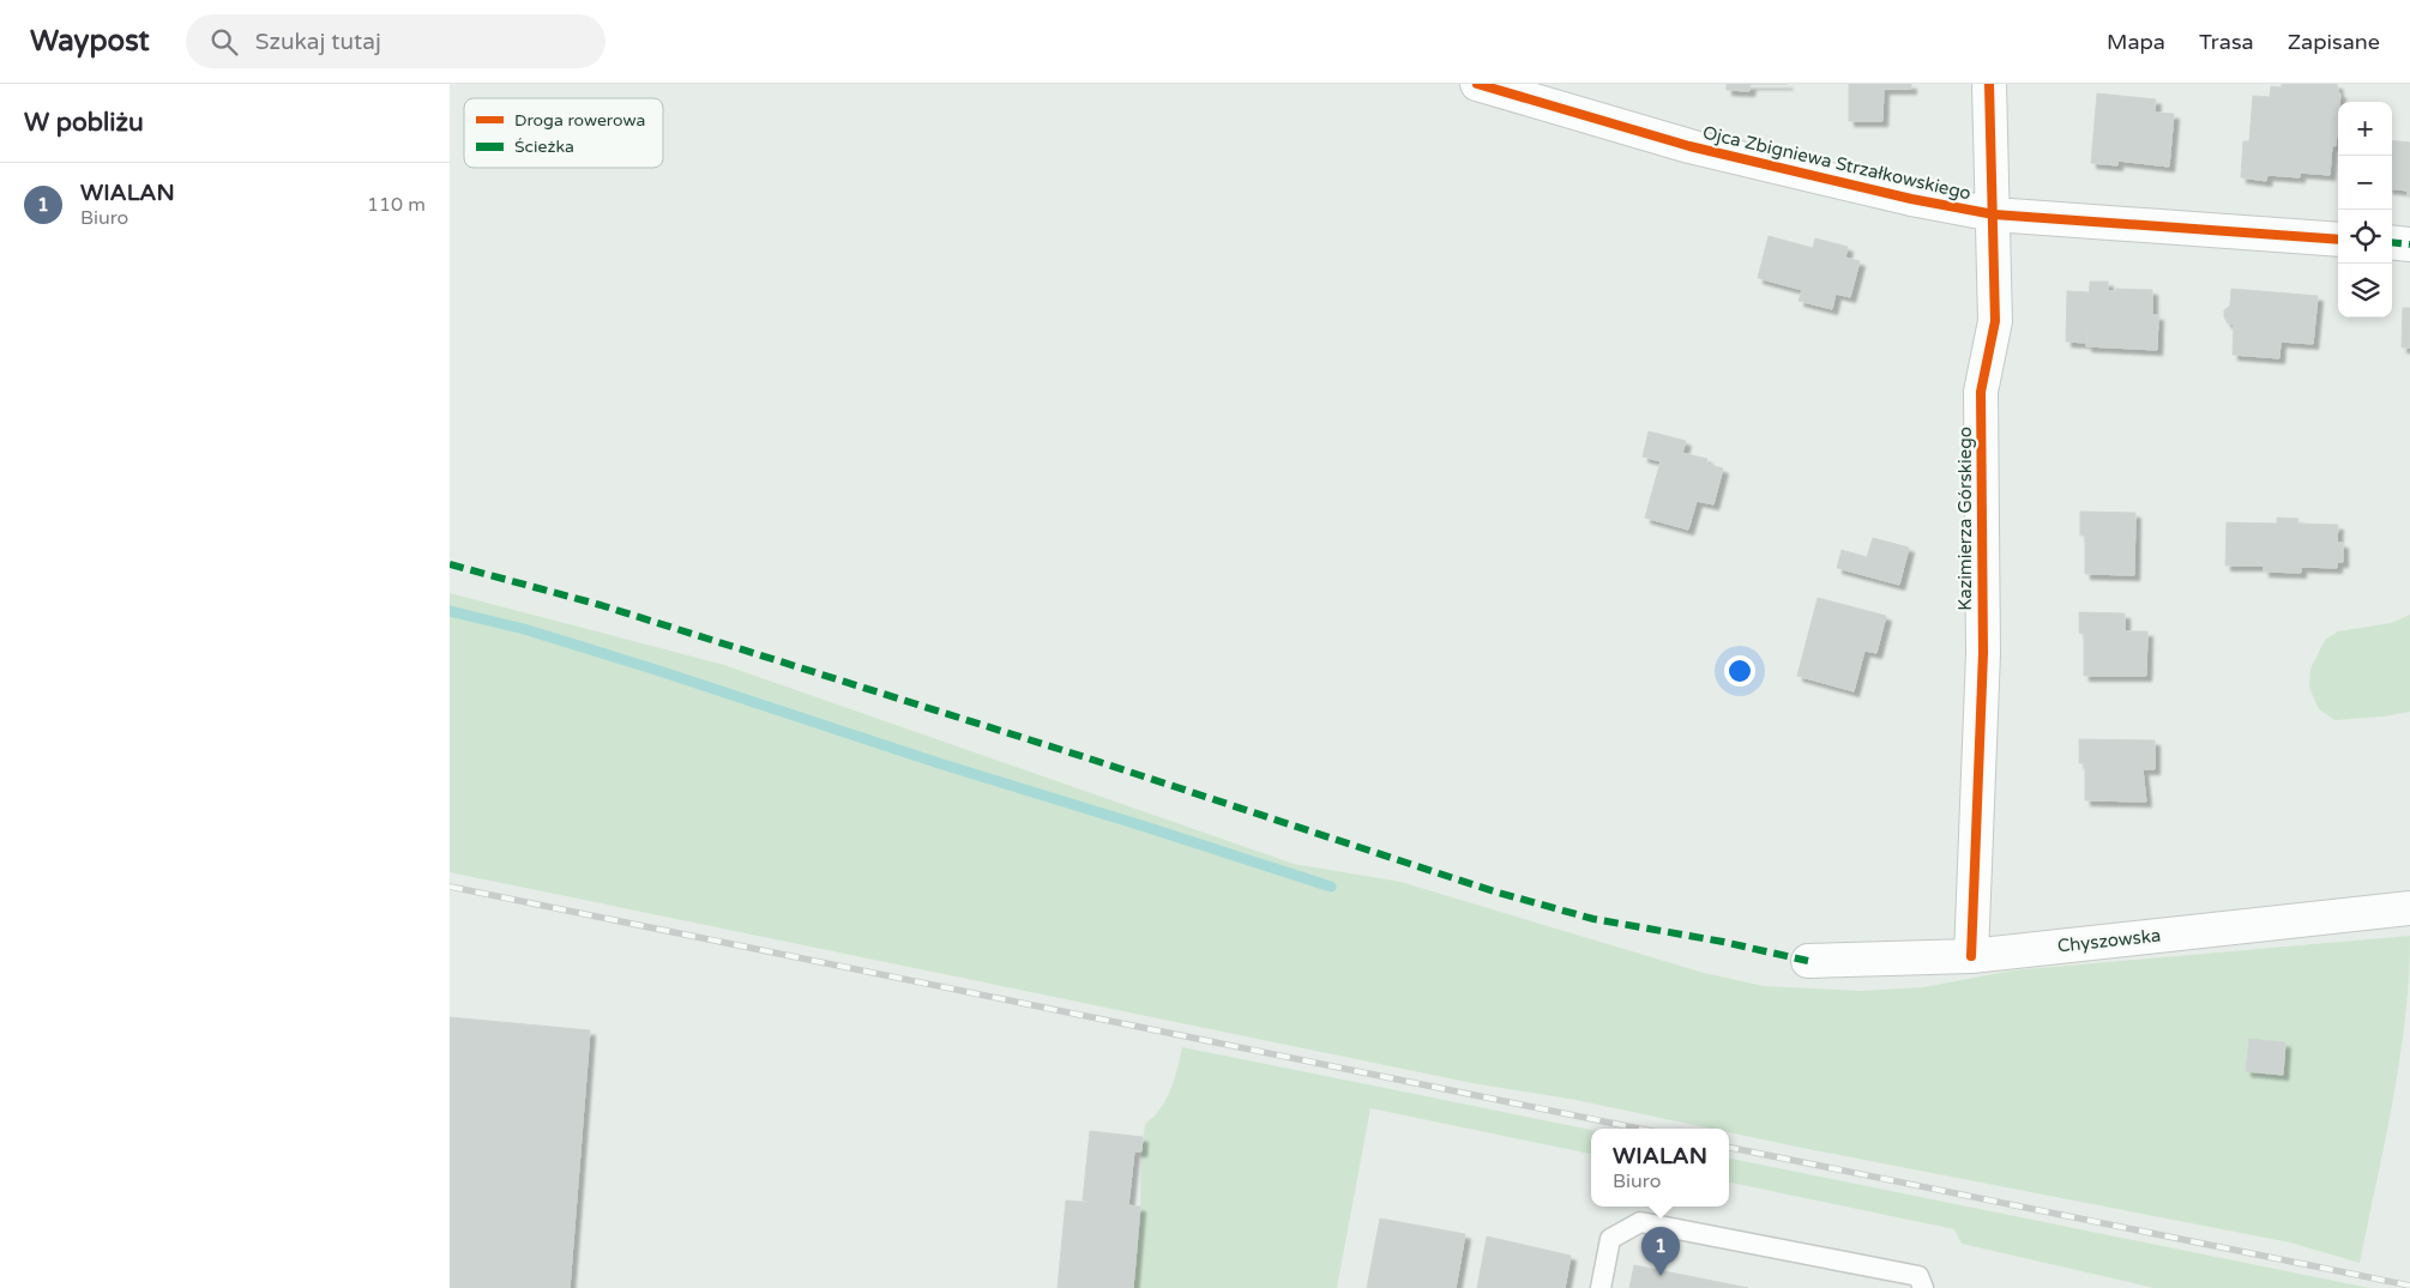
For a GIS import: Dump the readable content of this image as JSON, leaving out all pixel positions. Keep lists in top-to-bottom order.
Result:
{
  "streets": {
    "street": ["Ojca Zbigniewa Strzałkowskiego", "Kazimierza Górskiego", "Chyszowska"]
  },
  "crossings": [
    ["Ojca Zbigniewa Strzałkowskiego", "Kazimierza Górskiego"],
    ["Kazimierza Górskiego", "Chyszowska"]
  ],
  "legend": ["Droga rowerowa", "Ścieżka"],
  "page": {
    "header": "Waypost",
    "search": "Szukaj tutaj",
    "nav": ["Mapa", "Trasa", "Zapisane"],
    "heading": "W pobliżu",
    "map_buttons": ["+", "−"],
    "list": [
      {
        "mark": "1",
        "name": "WIALAN",
        "note": "Biuro",
        "value": "110 m"
      }
    ],
    "popup": ["WIALAN", "Biuro"],
    "pins": "1"
  }
}
